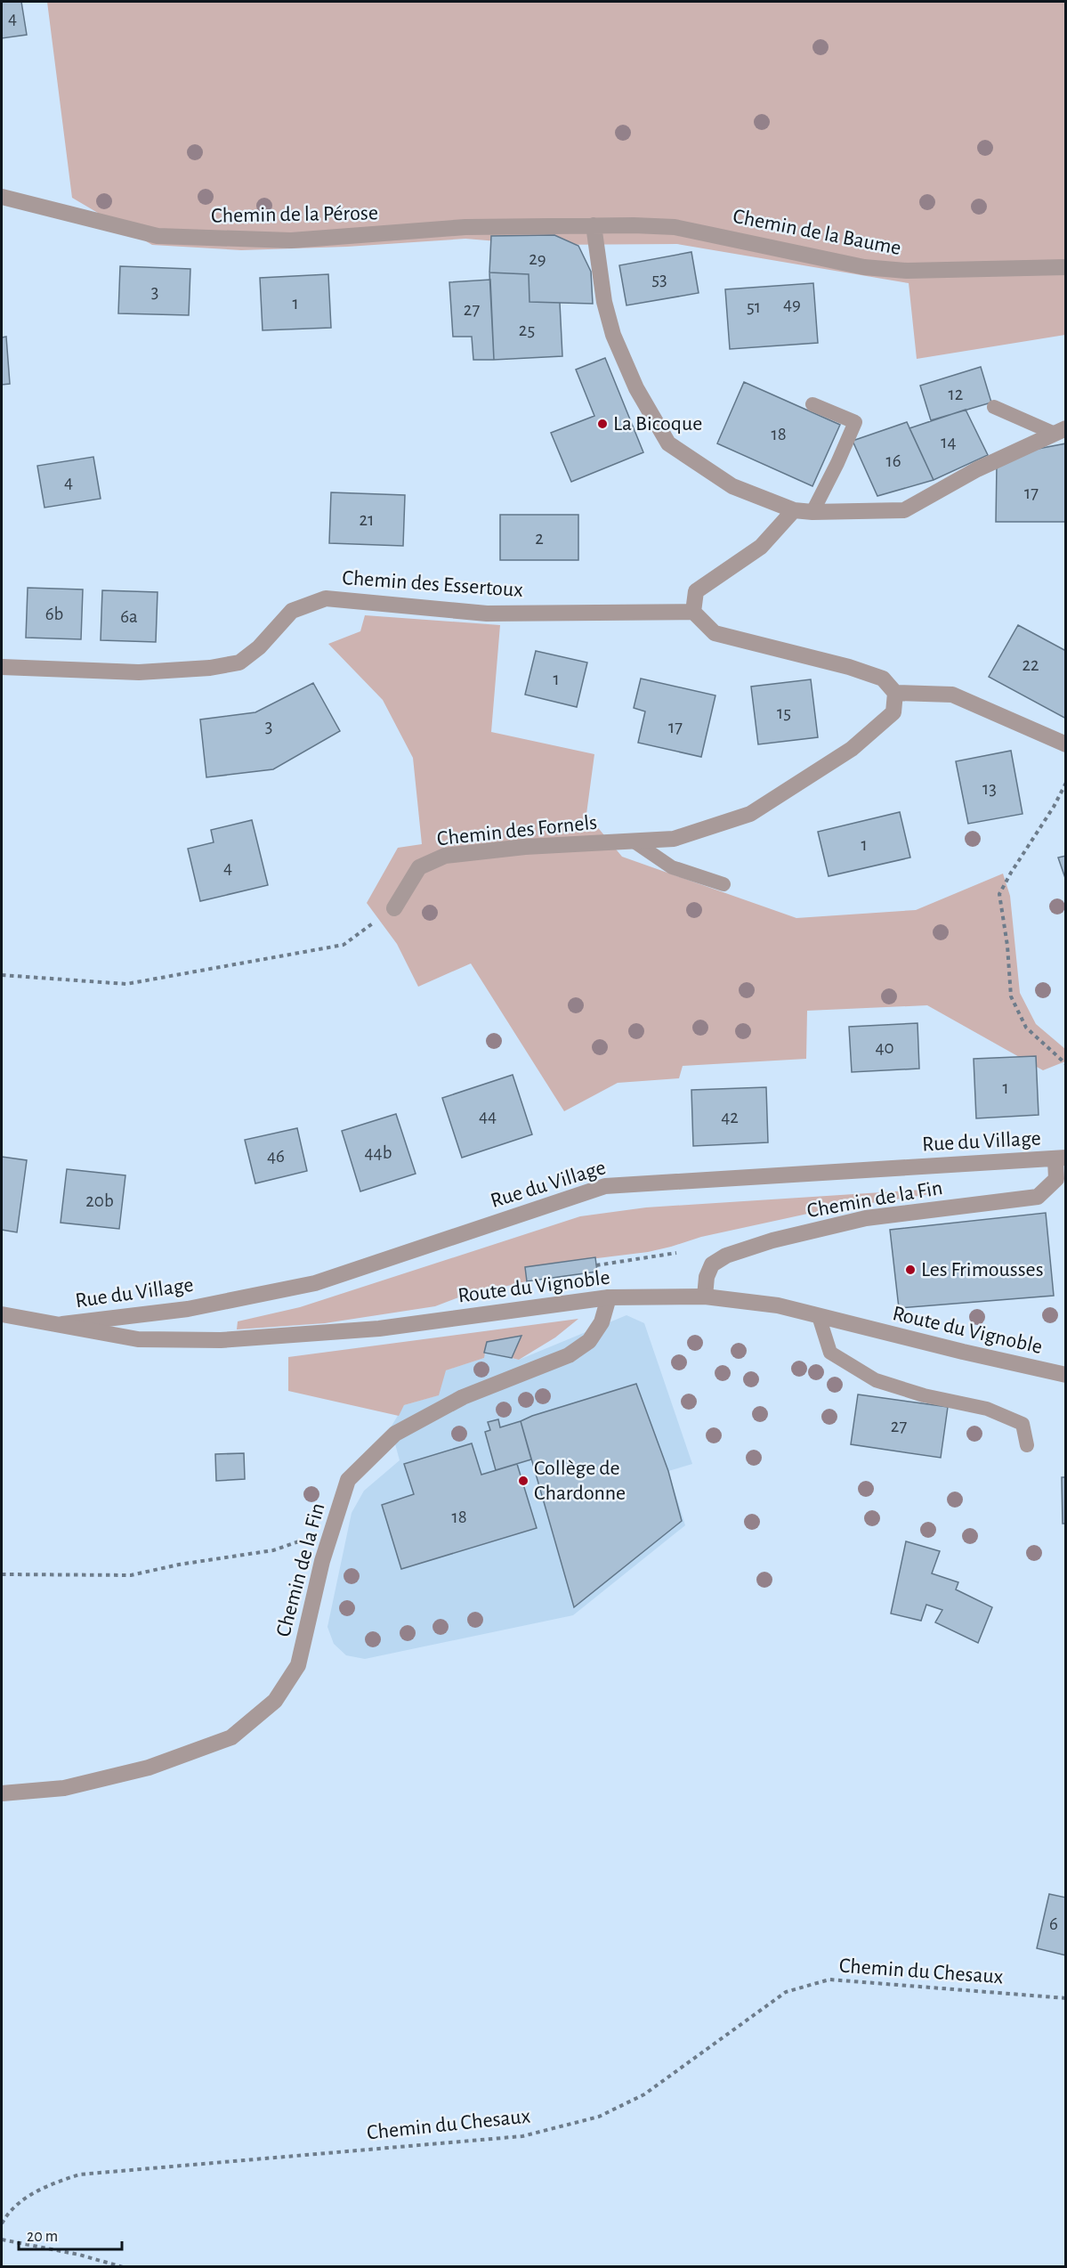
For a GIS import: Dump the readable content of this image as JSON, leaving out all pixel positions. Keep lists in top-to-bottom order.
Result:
{
  "streets": {
    "street": [
      "Chemin de la Pérose",
      "Chemin de la Baume",
      "Chemin des Essertoux",
      "Chemin des Fornels",
      "Rue du Village",
      "Chemin de la Fin",
      "Route du Vignoble"
    ],
    "path": ["Chemin du Chesaux"]
  },
  "crossings": [
    ["Chemin de la Pérose", "Chemin de la Baume"],
    ["Rue du Village", "Chemin de la Fin"],
    ["Rue du Village", "Route du Vignoble"],
    ["Chemin de la Fin", "Route du Vignoble"]
  ],
  "places": ["La Bicoque", "Les Frimousses", "Collège de Chardonne"],
  "house_numbers": [
    "4",
    "29",
    "53",
    "3",
    "1",
    "49",
    "51",
    "27",
    "25",
    "12",
    "18",
    "14",
    "16",
    "4",
    "17",
    "21",
    "2",
    "6b",
    "6a",
    "22",
    "1",
    "15",
    "3",
    "17",
    "13",
    "1",
    "4",
    "40",
    "1",
    "44",
    "42",
    "44b",
    "46",
    "20b",
    "27",
    "18",
    "6"
  ],
  "scale_bar": "20 m"
}
